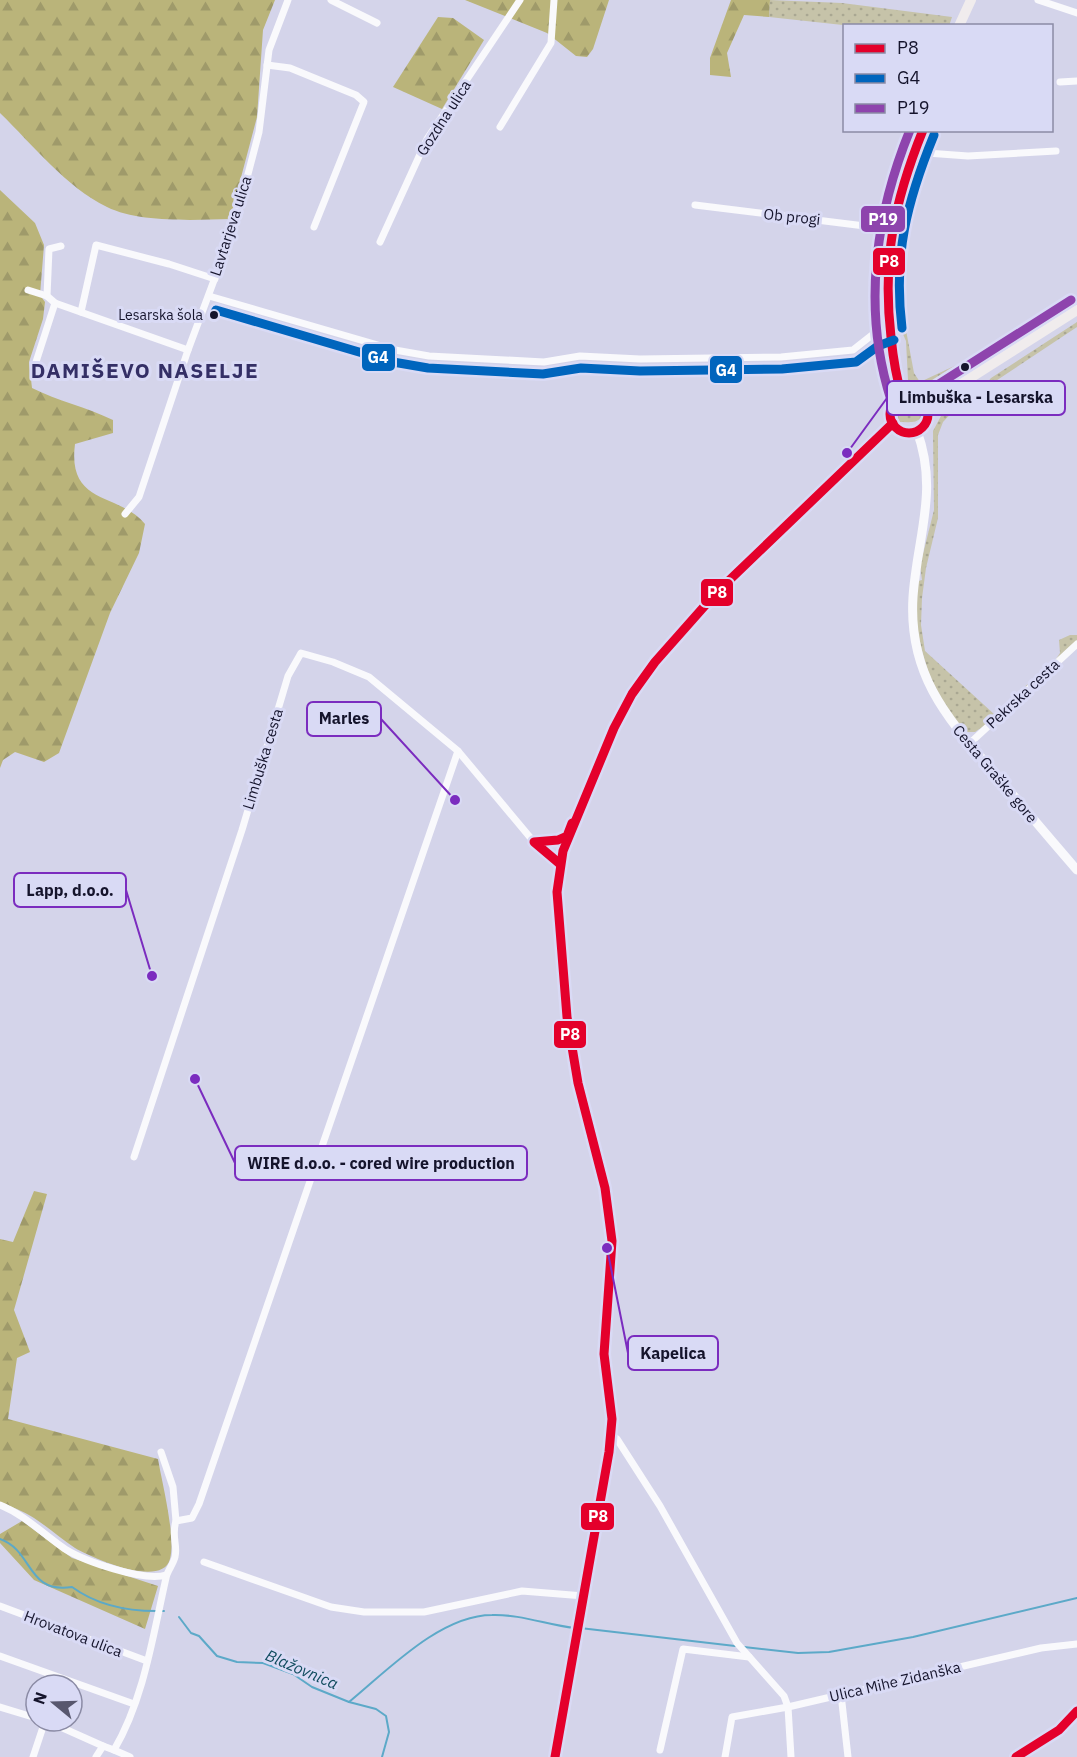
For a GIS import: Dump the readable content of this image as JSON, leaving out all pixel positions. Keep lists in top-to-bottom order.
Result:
{
  "streets": {
    "street": [
      "Gozdna ulica",
      "Ob progi",
      "Lavtarjeva ulica",
      "Pekrska cesta",
      "Limbuška cesta",
      "Cesta Graške gore",
      "Hrovatova ulica",
      "Ulica Mihe Zidanška"
    ]
  },
  "crossings": [
    ["Pekrska cesta", "Cesta Graške gore"]
  ],
  "districts": ["DAMIŠEVO NASELJE"],
  "water": ["Blažovnica"],
  "places": [
    "Lesarska šola",
    "Limbuška - Lesarska",
    "Marles",
    "Lapp, d.o.o.",
    "WIRE d.o.o. - cored wire production",
    "Kapelica"
  ],
  "lines": ["transit line P8", "transit line P19", "transit line G4"],
  "legend": ["P8", "G4", "P19"],
  "north": "left"
}
